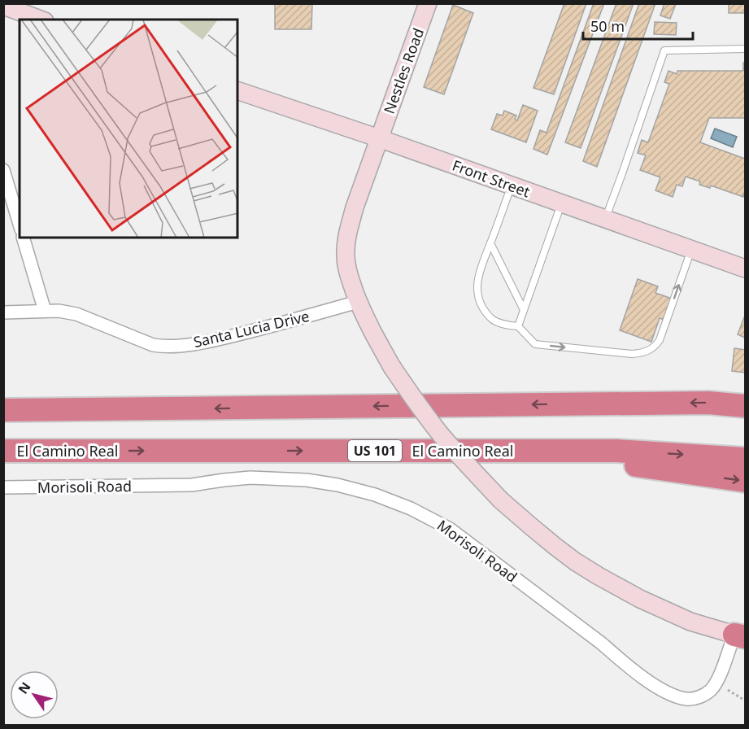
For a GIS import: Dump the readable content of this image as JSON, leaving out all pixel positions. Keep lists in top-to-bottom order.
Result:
{
  "streets": {
    "highway": ["El Camino Real", "US 101"],
    "main road": ["Nestles Road", "Front Street"],
    "street": ["Santa Lucia Drive", "Morisoli Road"]
  },
  "crossings": [
    ["Nestles Road", "Front Street"],
    ["Nestles Road", "Santa Lucia Drive"]
  ],
  "scale_bar": "50 m",
  "north": "top left"
}
